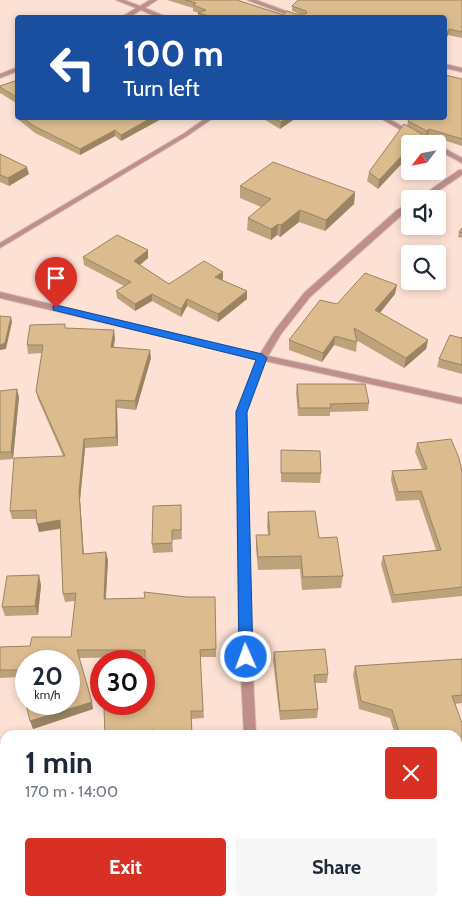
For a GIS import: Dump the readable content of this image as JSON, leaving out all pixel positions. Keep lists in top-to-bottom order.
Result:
{
  "north": "bottom left",
  "page": {
    "turn": ["100 m", "Turn left"],
    "speed": "20 km/h",
    "limit": "30",
    "heading": ["1 min", "170 m · 14:00"],
    "buttons": ["Exit", "Share"]
  }
}
